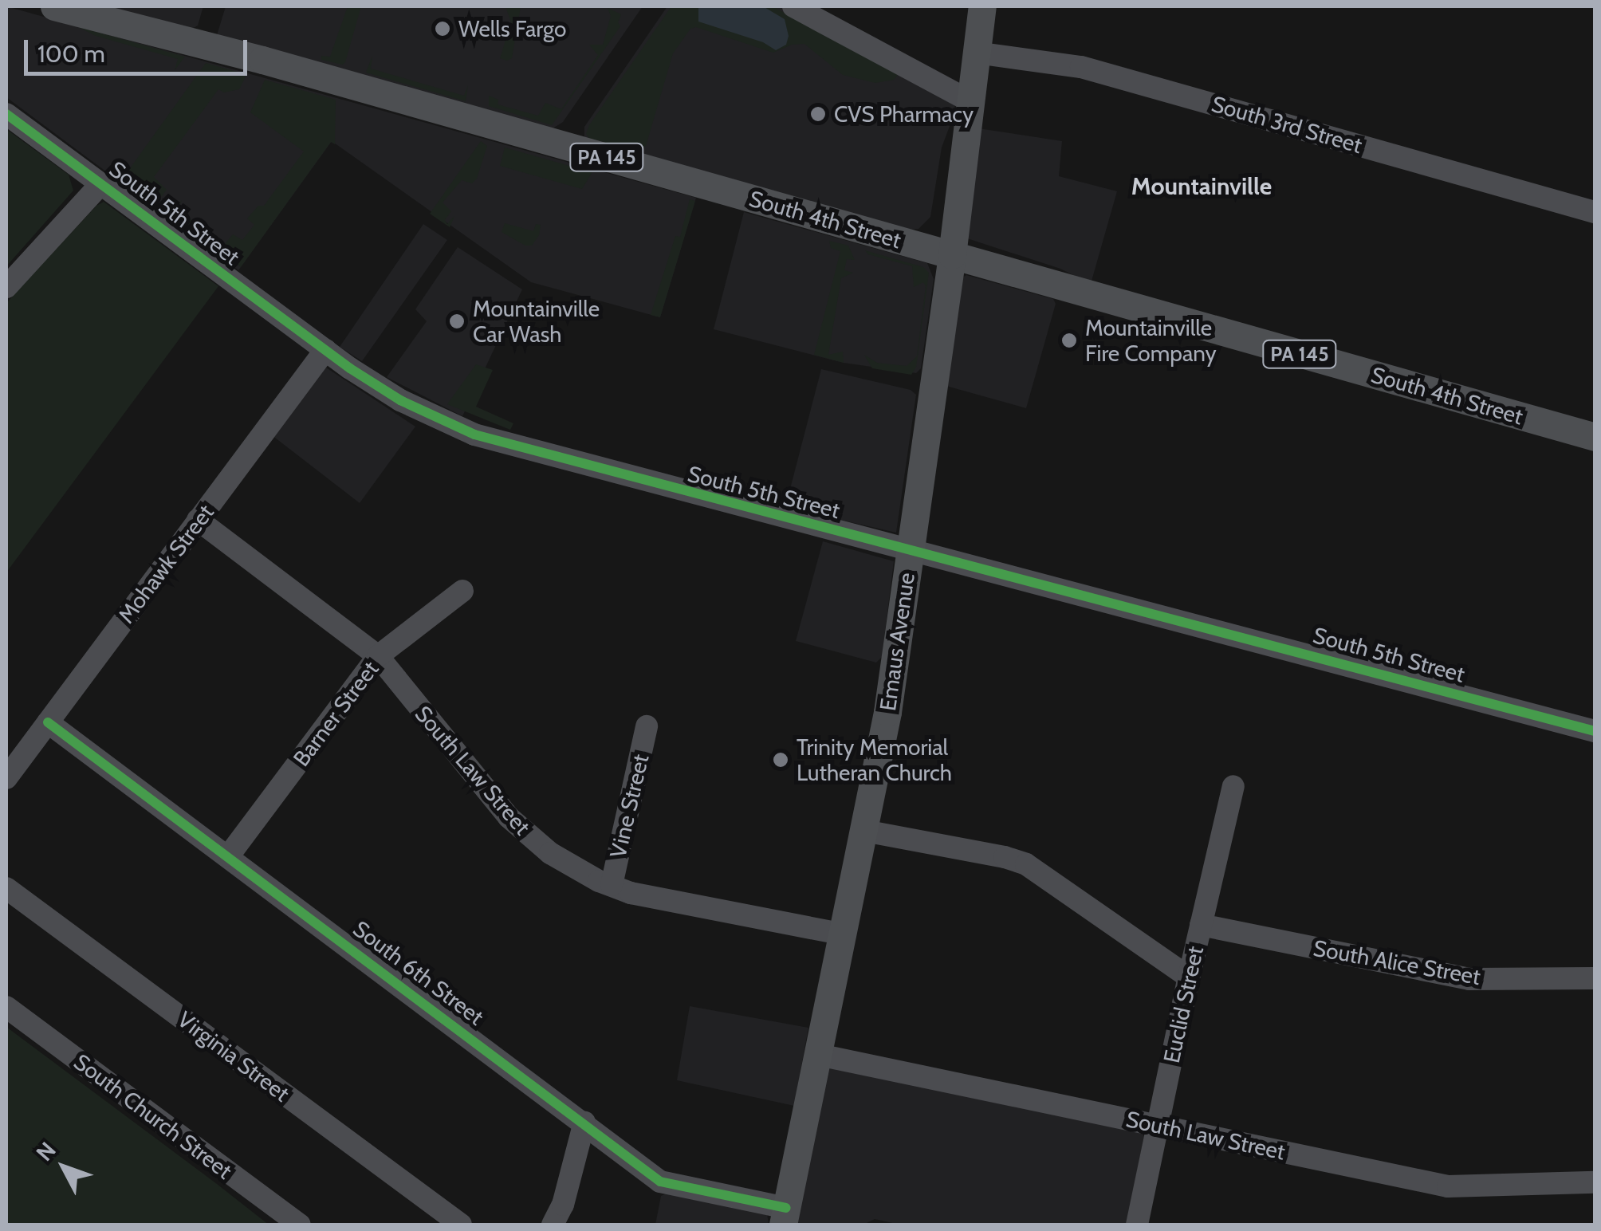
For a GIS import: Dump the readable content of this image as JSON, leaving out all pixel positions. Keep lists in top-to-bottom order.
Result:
{
  "streets": {
    "main road": ["PA 145", "South 4th Street", "Emaus Avenue"],
    "street": [
      "South 3rd Street",
      "South 5th Street",
      "Mohawk Street",
      "Barner Street",
      "South Law Street",
      "Vine Street",
      "South Alice Street",
      "South 6th Street",
      "Euclid Street",
      "Virginia Street",
      "South Church Street"
    ]
  },
  "crossings": [
    ["South 3rd Street", "Emaus Avenue"],
    ["South 5th Street", "Mohawk Street"],
    ["South 5th Street", "Emaus Avenue"],
    ["South 4th Street", "Emaus Avenue"],
    ["Mohawk Street", "South Law Street"],
    ["Mohawk Street", "South 6th Street"],
    ["Emaus Avenue", "South Law Street"],
    ["Emaus Avenue", "South 6th Street"],
    ["Barner Street", "South Law Street"],
    ["Barner Street", "South 6th Street"],
    ["South Law Street", "Vine Street"],
    ["South Law Street", "Euclid Street"],
    ["South Alice Street", "Euclid Street"]
  ],
  "districts": ["Mountainville"],
  "places": [
    "Wells Fargo",
    "CVS Pharmacy",
    "Mountainville Car Wash",
    "Mountainville Fire Company",
    "Trinity Memorial Lutheran Church"
  ],
  "scale_bar": "100 m",
  "north": "top left"
}
